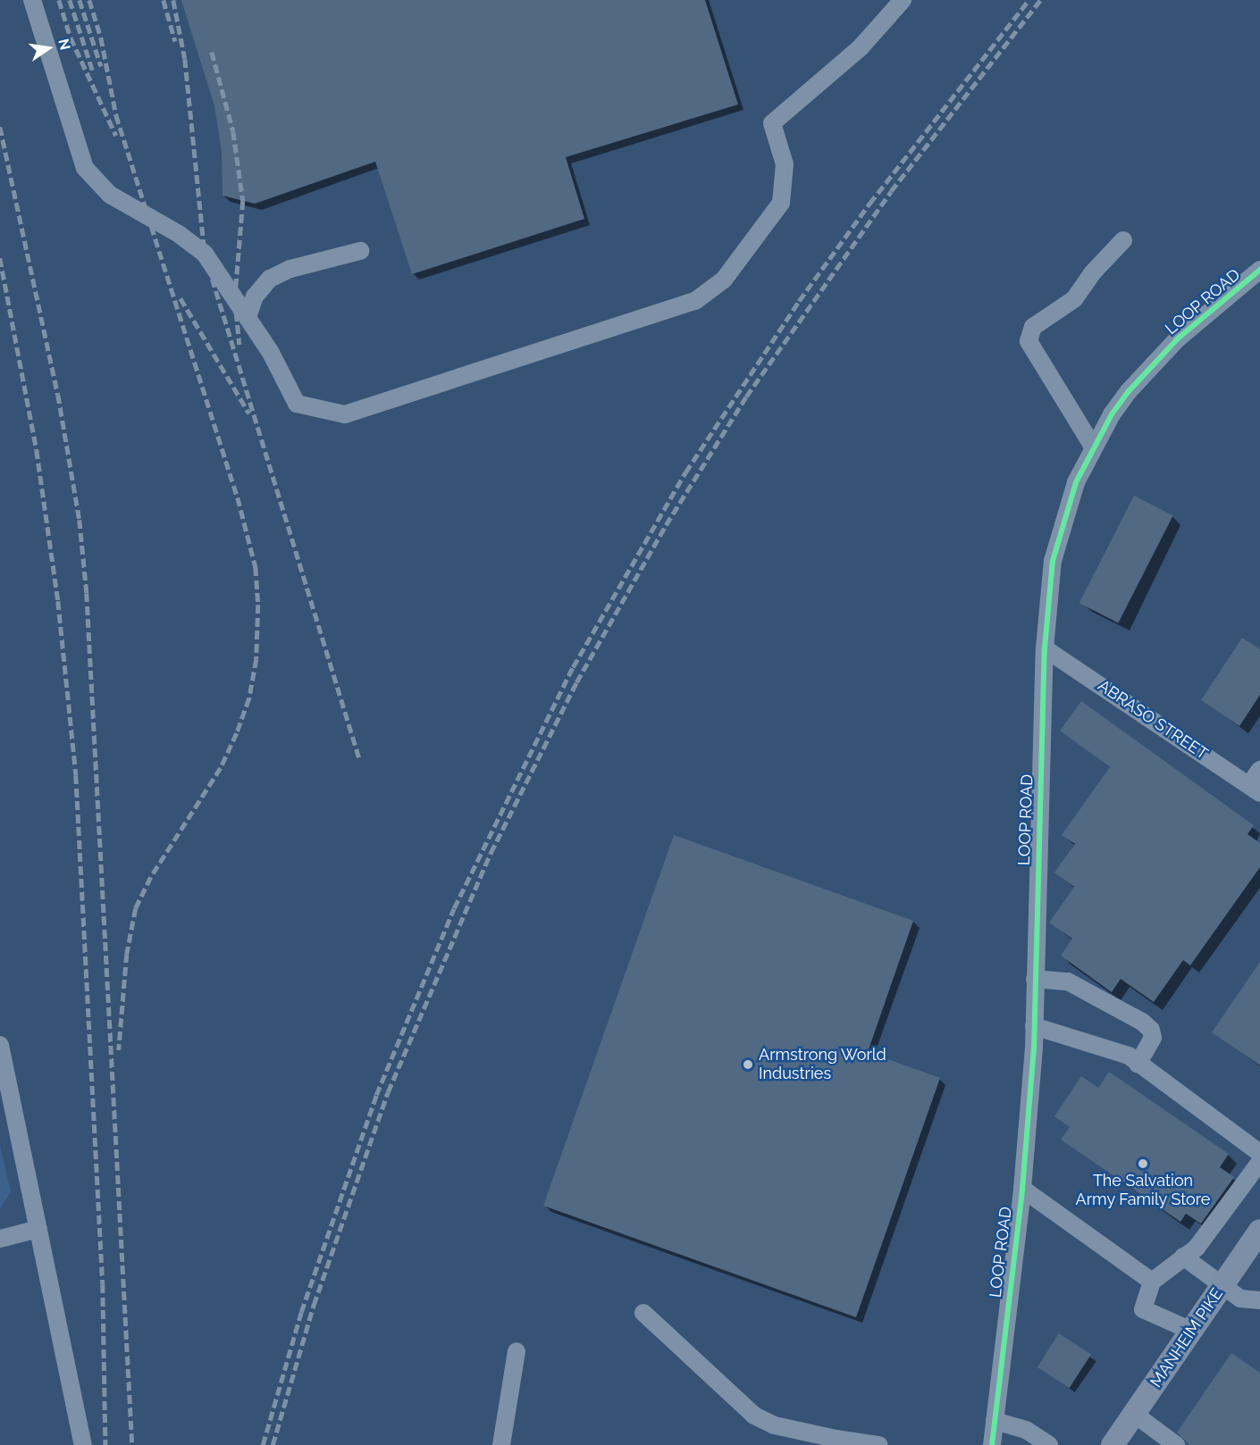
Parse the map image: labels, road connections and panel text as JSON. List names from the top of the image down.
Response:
{
  "streets": {
    "main road": ["MANHEIM PIKE"],
    "street": ["LOOP ROAD", "ABRASO STREET"]
  },
  "crossings": [
    ["LOOP ROAD", "ABRASO STREET"]
  ],
  "places": ["Armstrong World Industries", "The Salvation Army Family Store"],
  "north": "right"
}
